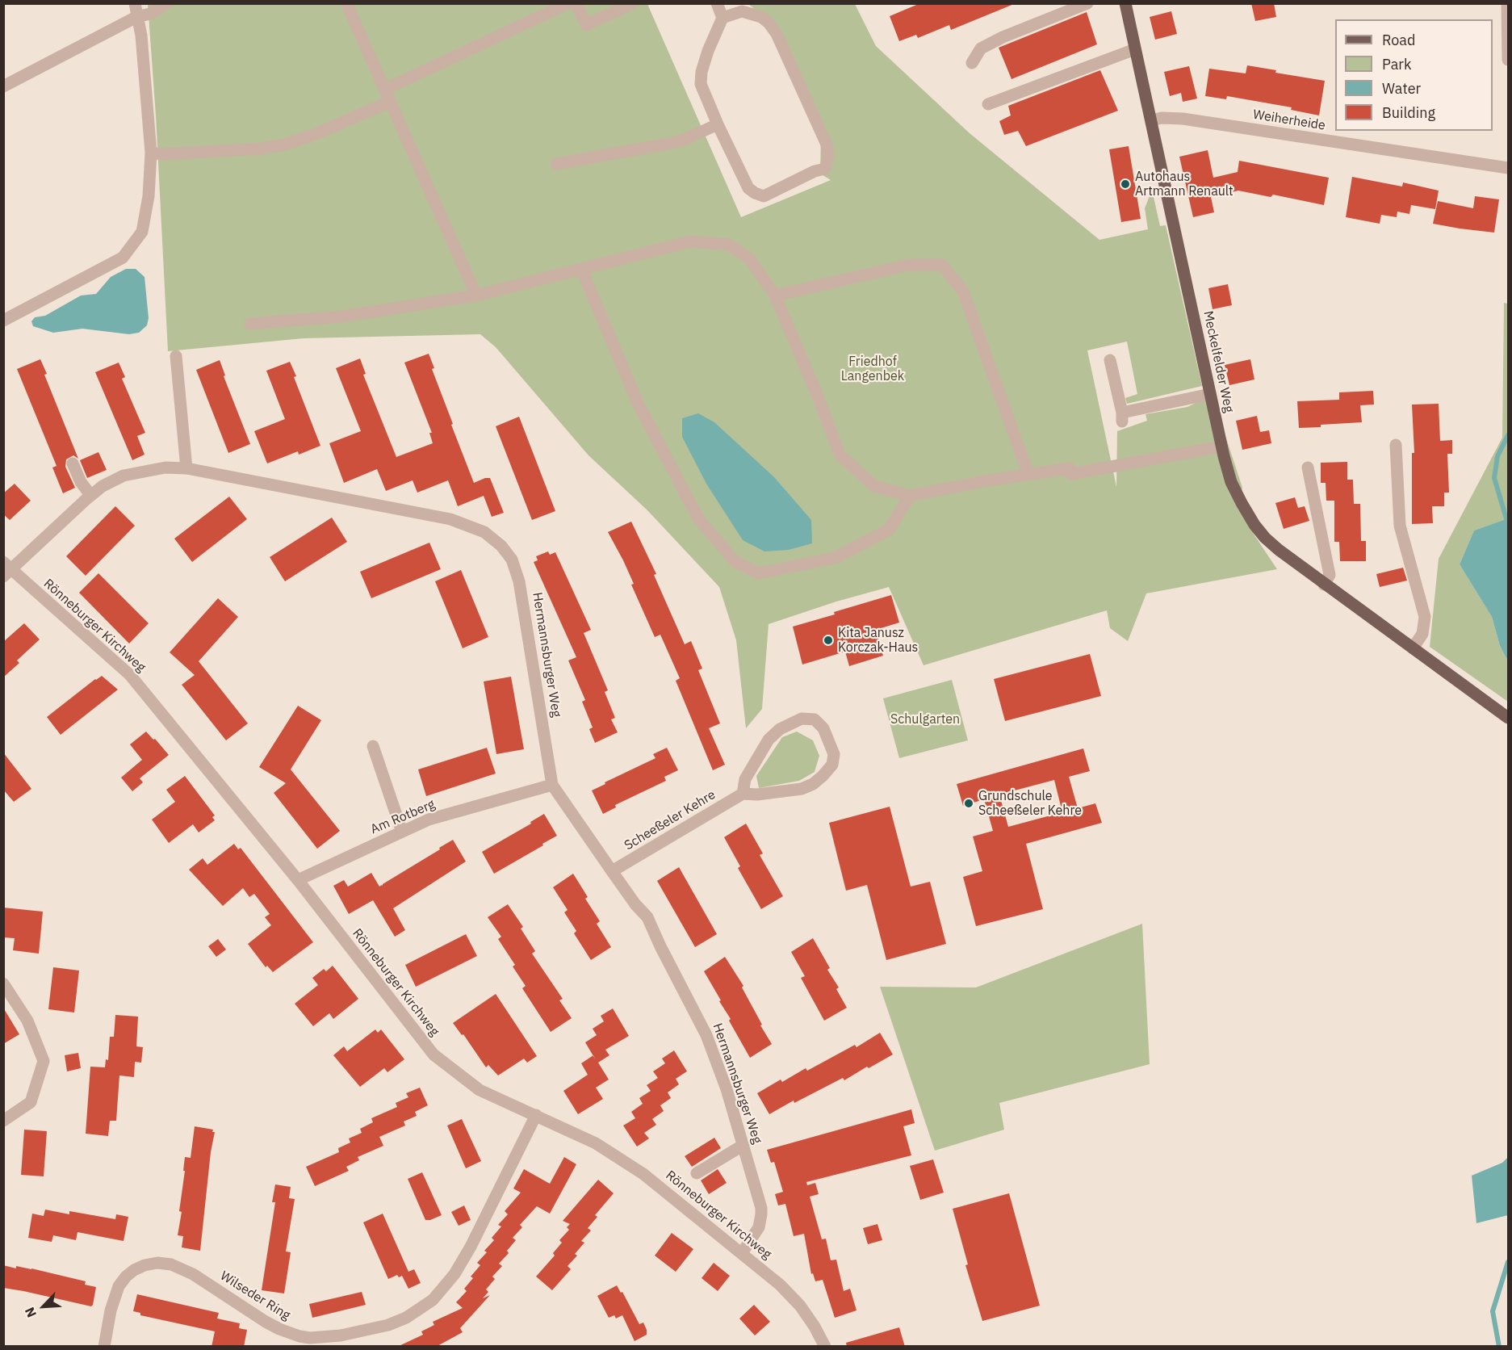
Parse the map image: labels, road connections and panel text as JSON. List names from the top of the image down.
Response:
{
  "streets": {
    "main road": ["Meckelfelder Weg"],
    "street": [
      "Weiherheide",
      "Rönneburger Kirchweg",
      "Hermannsburger Weg",
      "Am Rotberg",
      "Scheeßeler Kehre",
      "Wilseder Ring"
    ]
  },
  "crossings": [
    ["Weiherheide", "Meckelfelder Weg"],
    ["Rönneburger Kirchweg", "Hermannsburger Weg"],
    ["Rönneburger Kirchweg", "Am Rotberg"],
    ["Rönneburger Kirchweg", "Wilseder Ring"],
    ["Hermannsburger Weg", "Am Rotberg"],
    ["Hermannsburger Weg", "Scheeßeler Kehre"]
  ],
  "parks": ["Friedhof Langenbek", "Schulgarten"],
  "places": ["Autohaus Artmann Renault", "Kita Janusz Korczak-Haus", "Grundschule Scheeßeler Kehre"],
  "legend": [
    "Road",
    "Park",
    "Water",
    "Building"
  ],
  "north": "bottom left"
}
